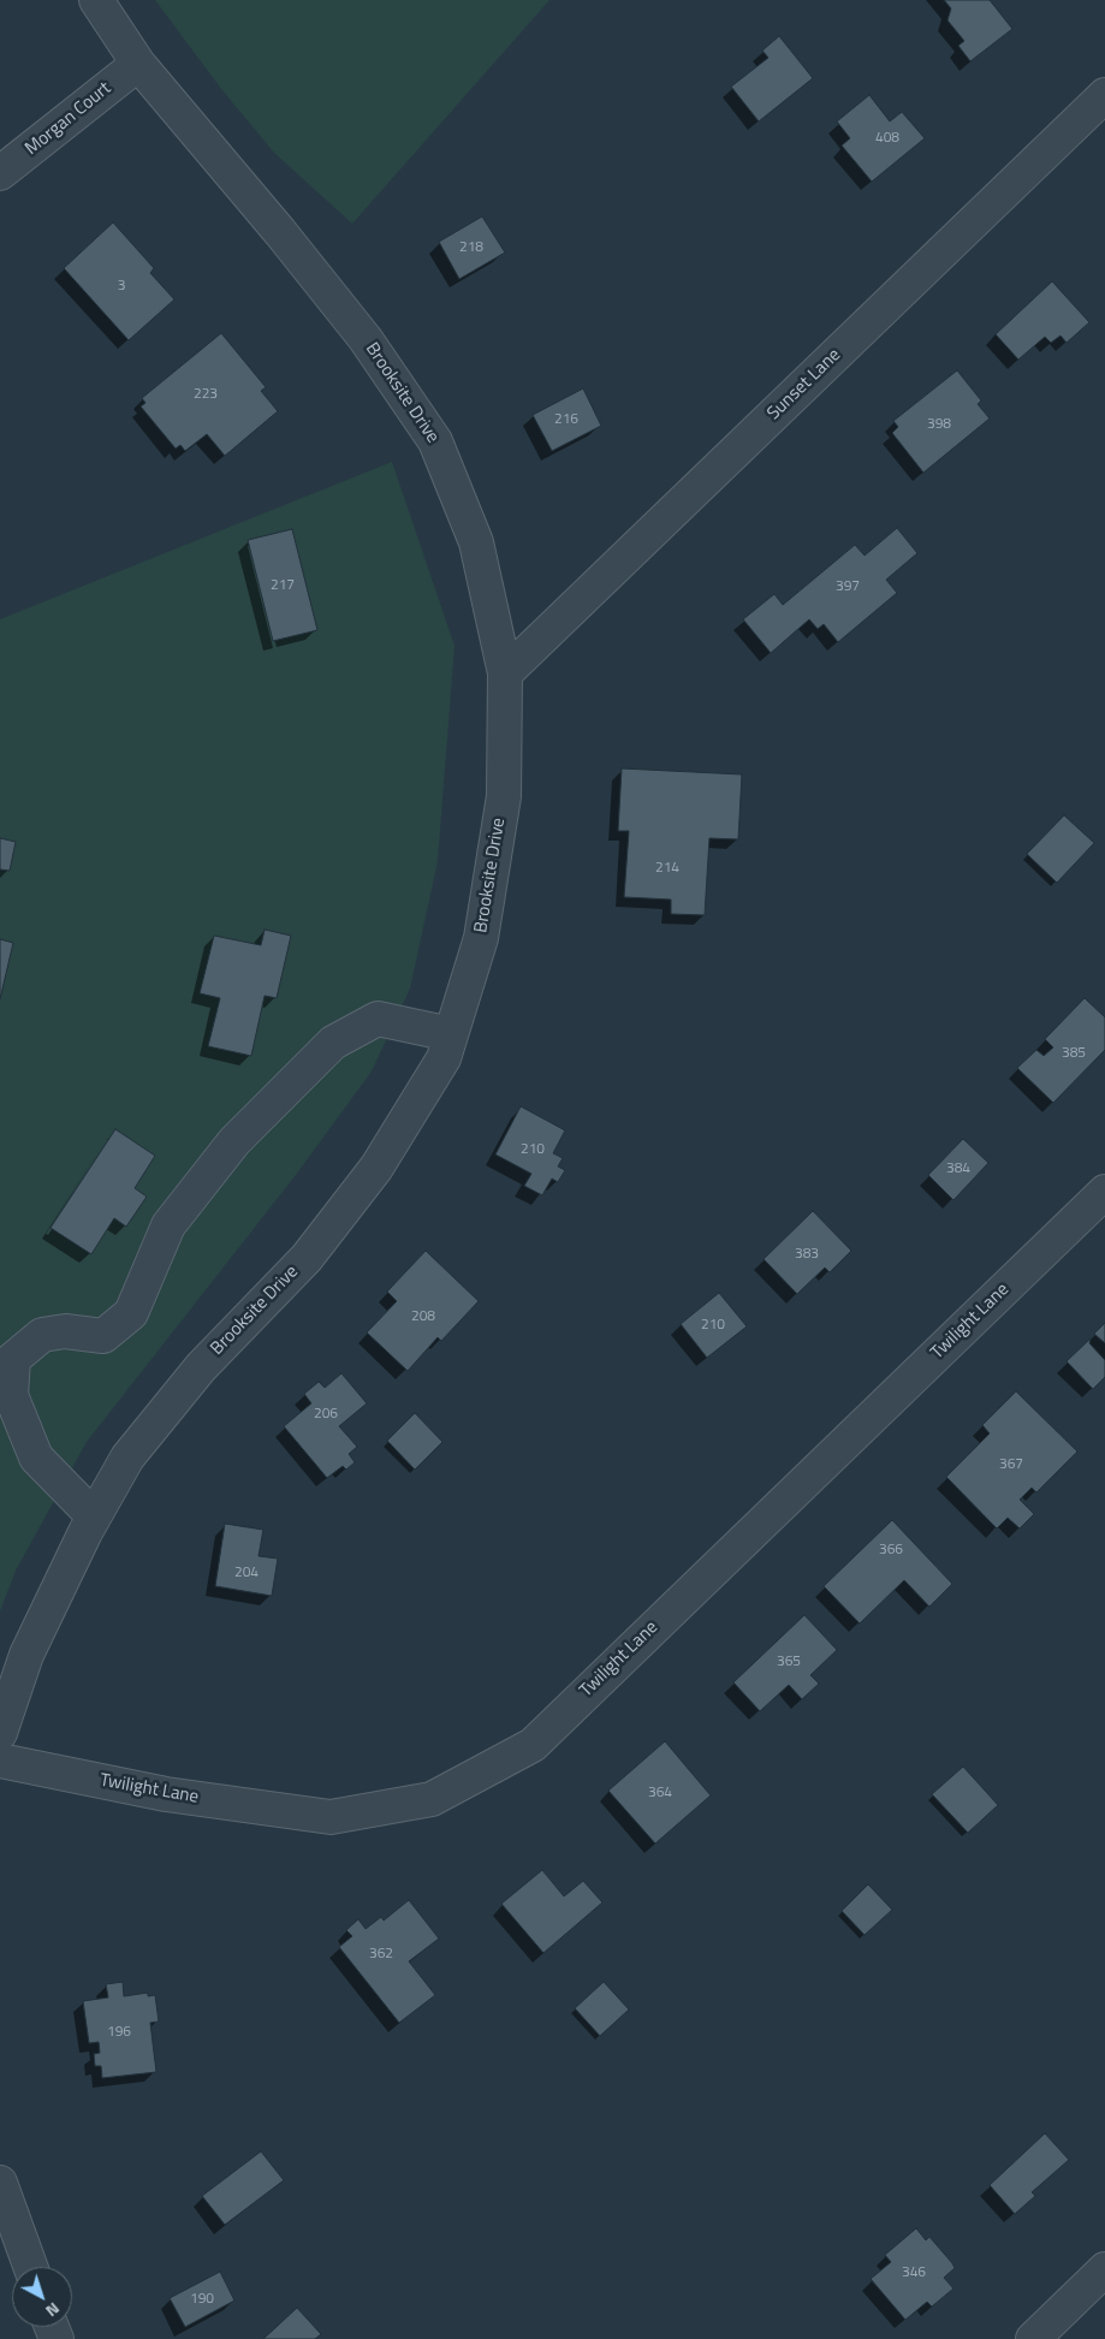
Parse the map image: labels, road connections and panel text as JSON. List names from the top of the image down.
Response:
{
  "streets": {
    "street": [
      "Morgan Court",
      "Sunset Lane",
      "Brooksite Drive",
      "Twilight Lane"
    ]
  },
  "crossings": [
    ["Morgan Court", "Brooksite Drive"],
    ["Sunset Lane", "Brooksite Drive"]
  ],
  "house_numbers": [
    "408",
    "218",
    "3",
    "223",
    "216",
    "398",
    "217",
    "397",
    "214",
    "385",
    "210",
    "384",
    "383",
    "208",
    "210",
    "206",
    "367",
    "366",
    "204",
    "365",
    "364",
    "362",
    "196",
    "346",
    "190"
  ],
  "north": "bottom right"
}
